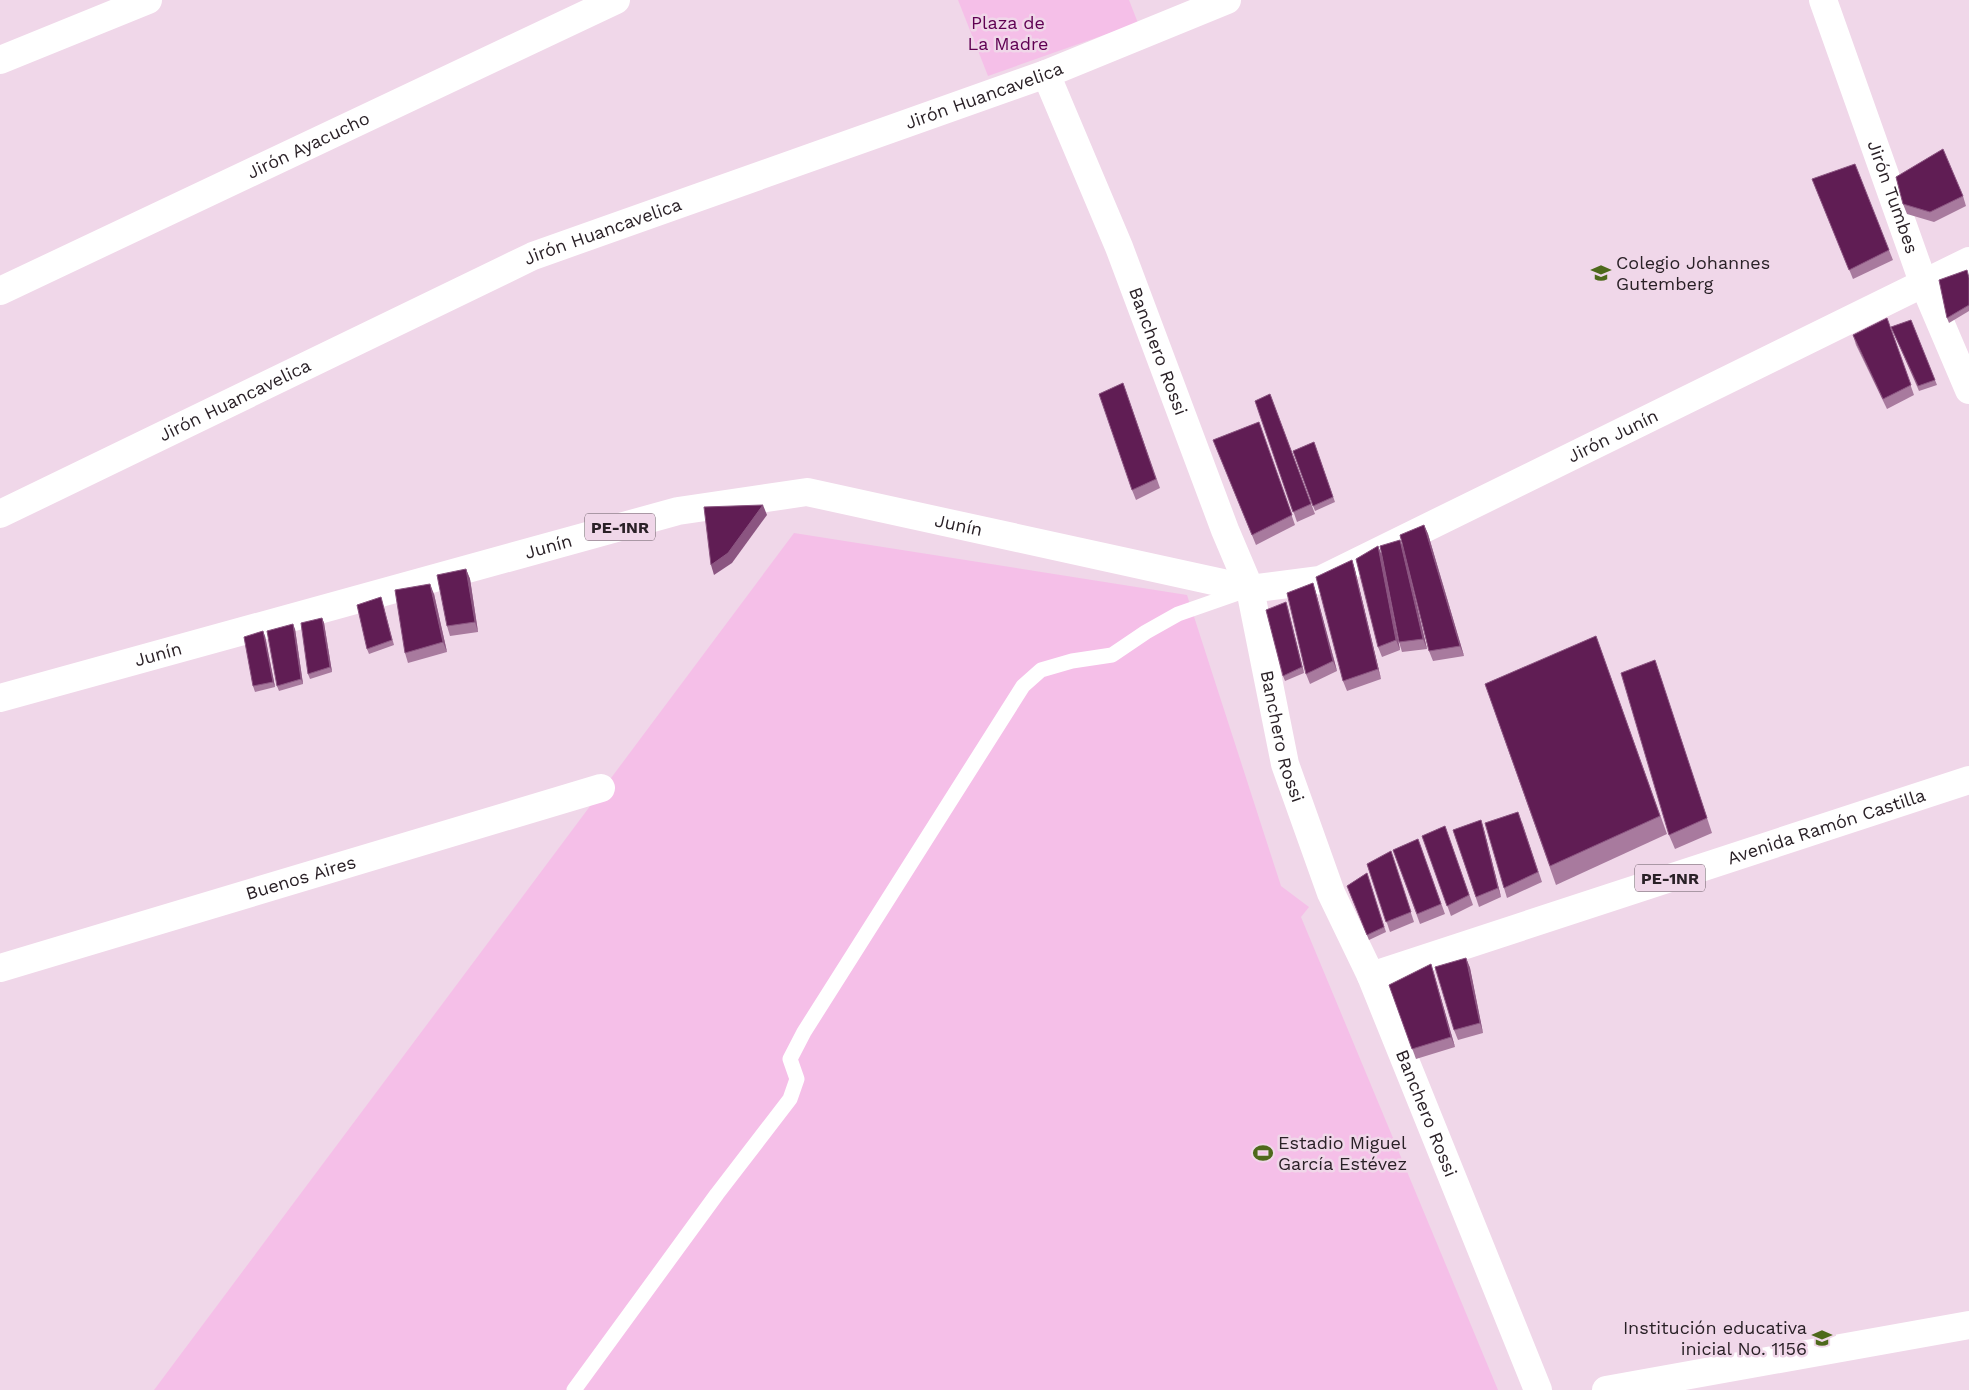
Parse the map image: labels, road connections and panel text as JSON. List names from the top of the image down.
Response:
{
  "streets": {
    "street": [
      "Jirón Huancavelica",
      "Jirón Ayacucho",
      "Jirón Tumbes",
      "Banchero Rossi",
      "Jirón Junín",
      "Junín",
      "PE-1NR",
      "Avenida Ramón Castilla",
      "Buenos Aires"
    ]
  },
  "crossings": [
    ["Jirón Huancavelica", "Banchero Rossi"],
    ["Jirón Tumbes", "Jirón Junín"],
    ["Banchero Rossi", "Jirón Junín"],
    ["Banchero Rossi", "Junín"],
    ["Banchero Rossi", "Avenida Ramón Castilla"],
    ["Jirón Junín", "Junín"]
  ],
  "parks": ["Plaza de La Madre"],
  "places": {
    "school or university": ["Colegio Johannes Gutemberg", "Institución educativa inicial No. 1156"],
    "sports": ["Estadio Miguel García Estévez"]
  }
}
